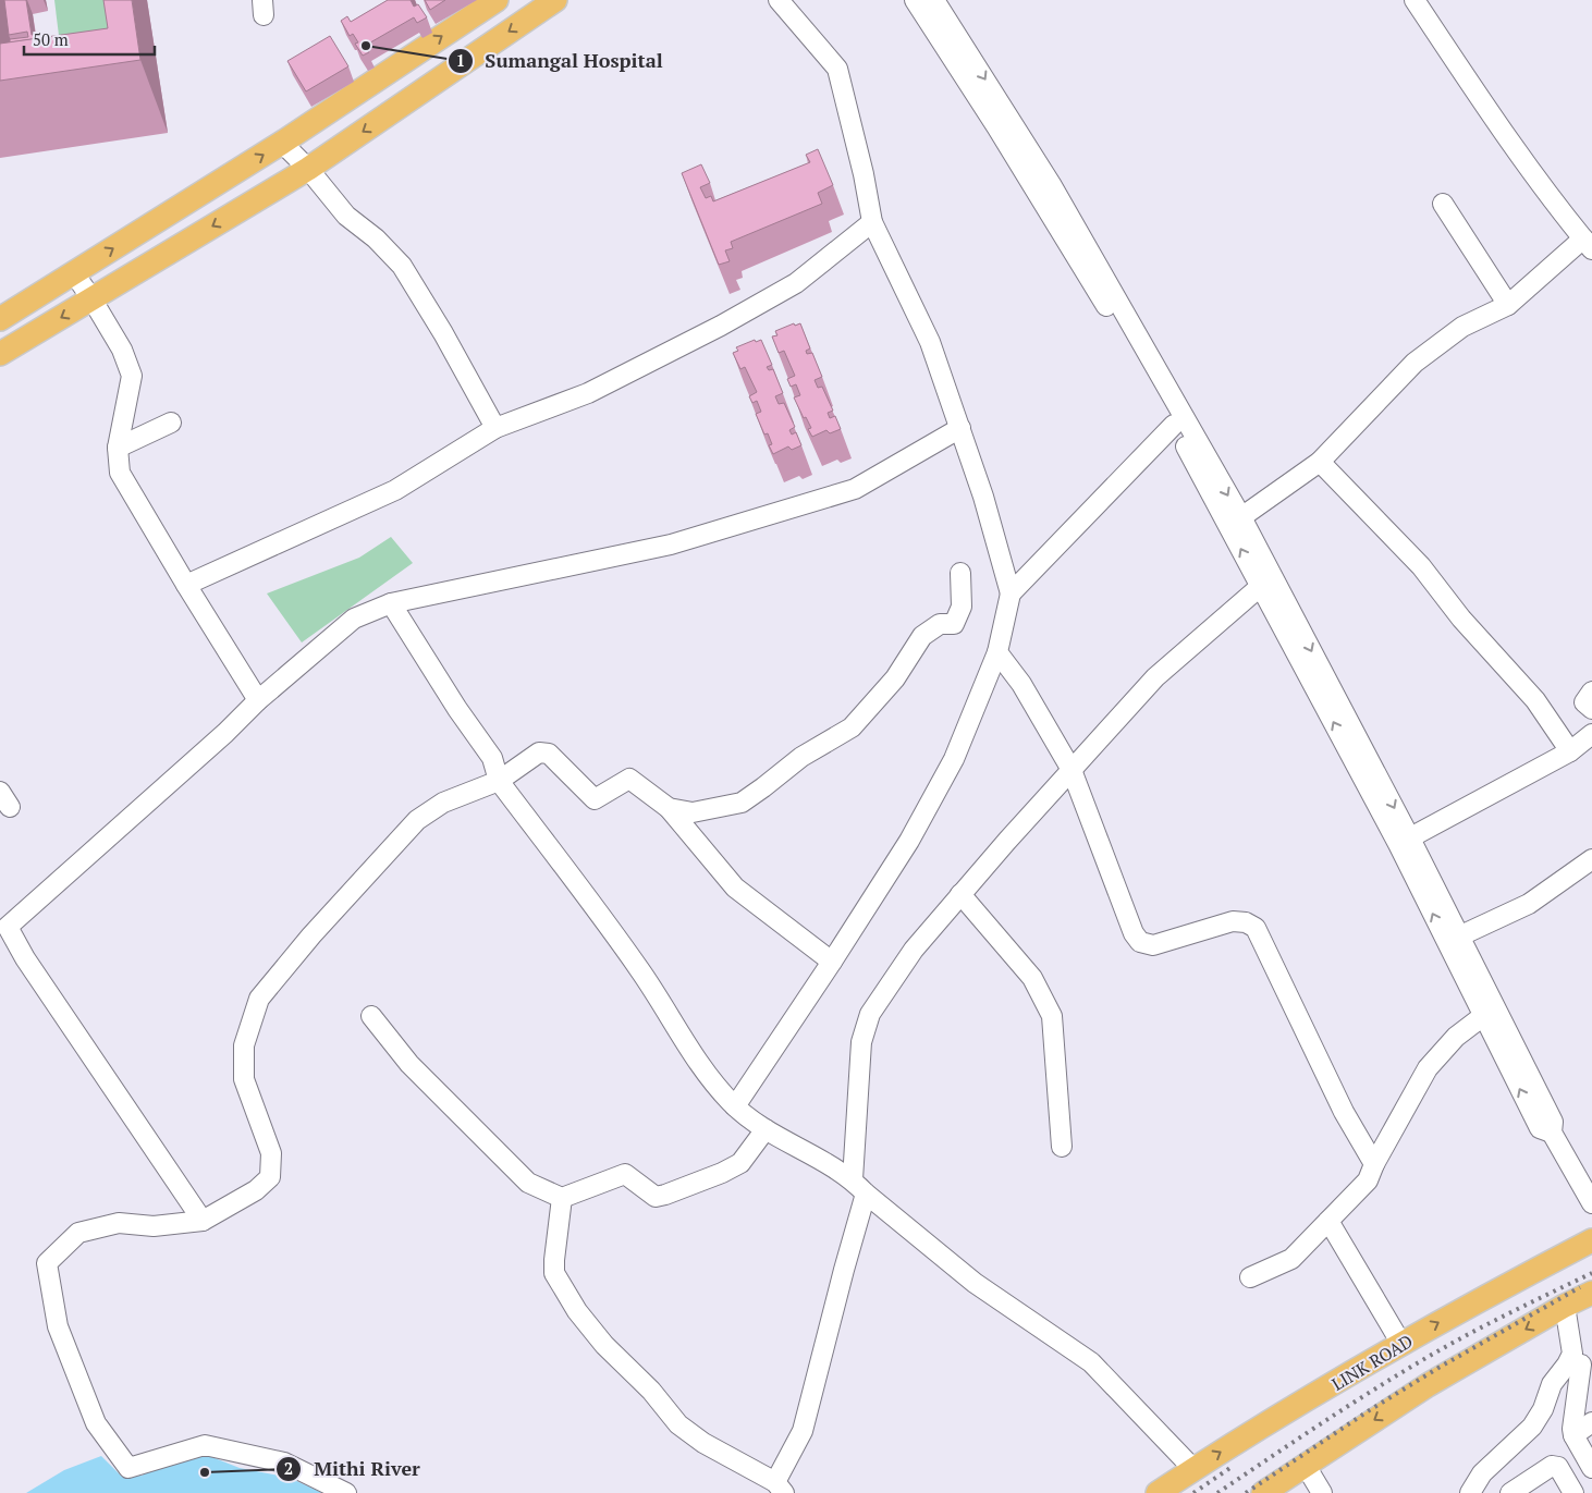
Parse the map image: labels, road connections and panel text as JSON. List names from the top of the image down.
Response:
{
  "streets": {
    "main road": ["LINK ROAD"]
  },
  "places": ["Sumangal Hospital", "Mithi River"],
  "scale_bar": "50 m"
}
